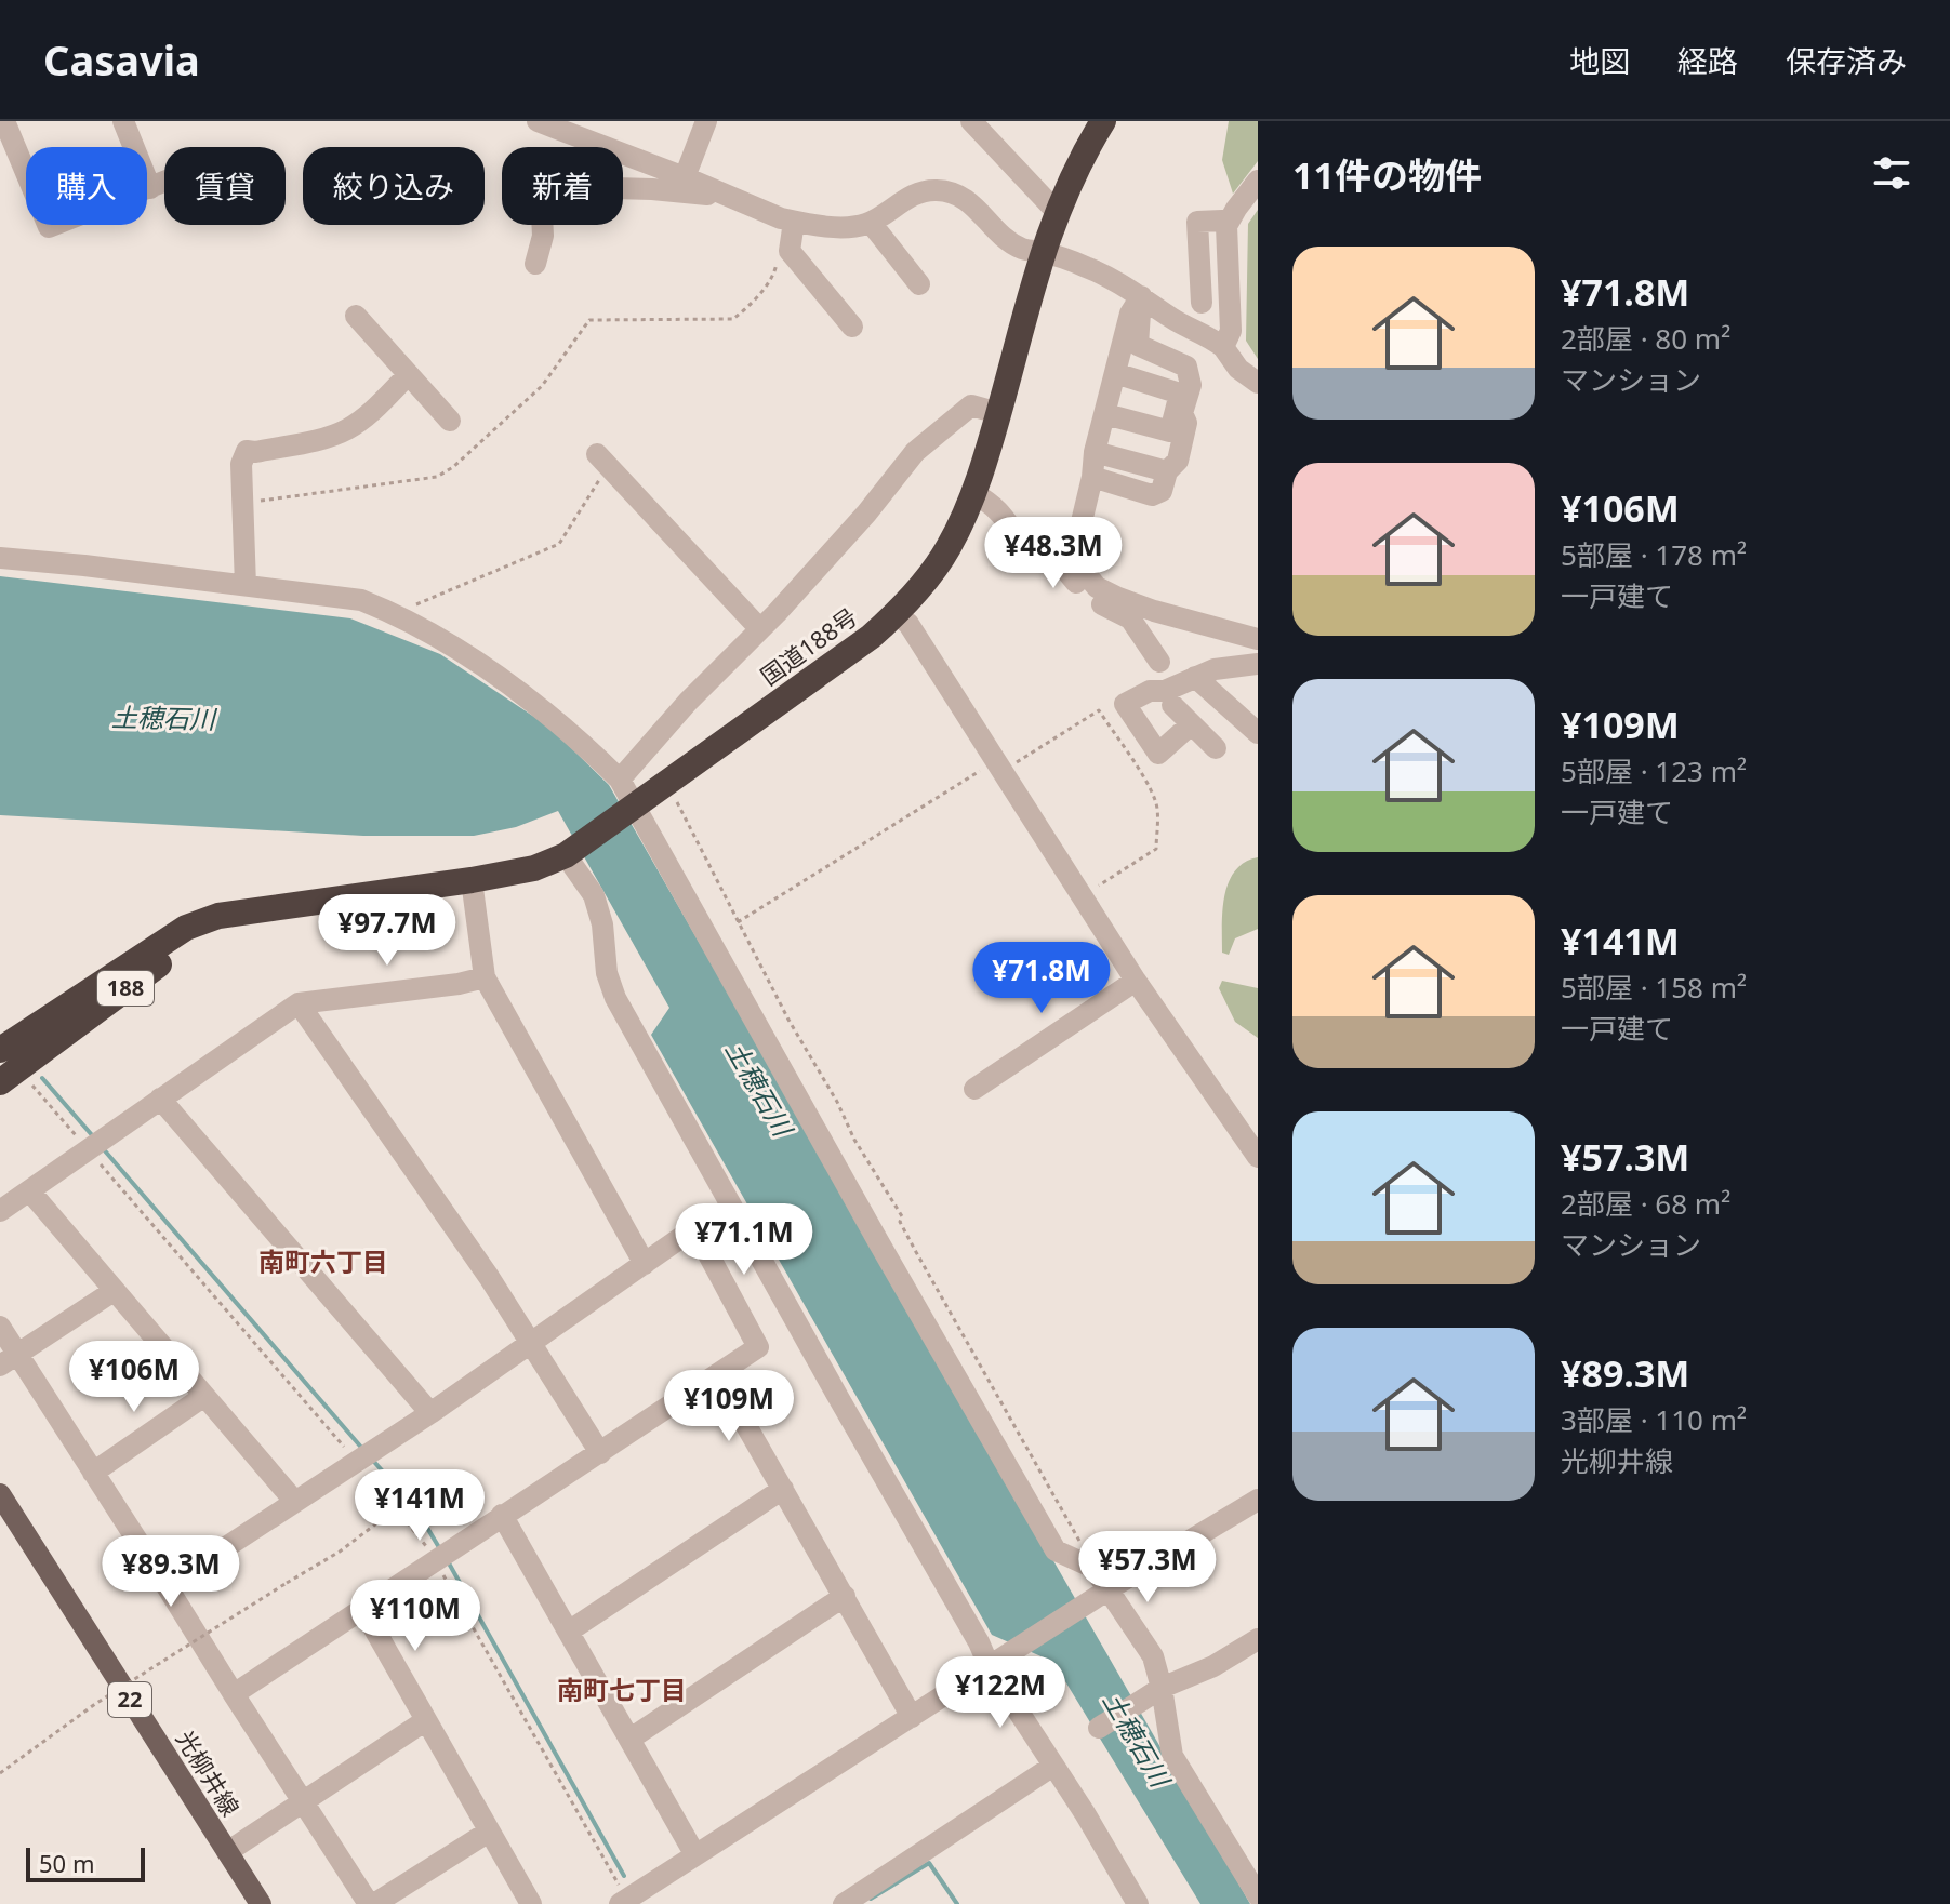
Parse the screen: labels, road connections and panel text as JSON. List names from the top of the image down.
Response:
{
  "streets": {
    "highway": ["国道188号", "188"],
    "main road": ["22", "光柳井線"]
  },
  "districts": ["南町六丁目", "南町七丁目"],
  "water": ["土穂石川"],
  "scale_bar": "50 m",
  "page": {
    "header": "Casavia",
    "nav": ["地図", "経路", "保存済み"],
    "heading": "11件の物件",
    "chip": [
      "購入",
      "賃貸",
      "絞り込み",
      "新着"
    ],
    "list": [
      {
        "name": "¥71.8M",
        "note": "2部屋 · 80 m² · マンション"
      },
      {
        "name": "¥106M",
        "note": "5部屋 · 178 m² · 一戸建て"
      },
      {
        "name": "¥109M",
        "note": "5部屋 · 123 m² · 一戸建て"
      },
      {
        "name": "¥141M",
        "note": "5部屋 · 158 m² · 一戸建て"
      },
      {
        "name": "¥57.3M",
        "note": "2部屋 · 68 m² · マンション"
      },
      {
        "name": "¥89.3M",
        "note": "3部屋 · 110 m² · 光柳井線"
      }
    ],
    "price": [
      "¥48.3M",
      "¥97.7M",
      "¥71.8M",
      "¥71.1M",
      "¥106M",
      "¥109M",
      "¥141M",
      "¥57.3M",
      "¥89.3M",
      "¥110M",
      "¥122M"
    ],
    "scale": "50 m"
  }
}
